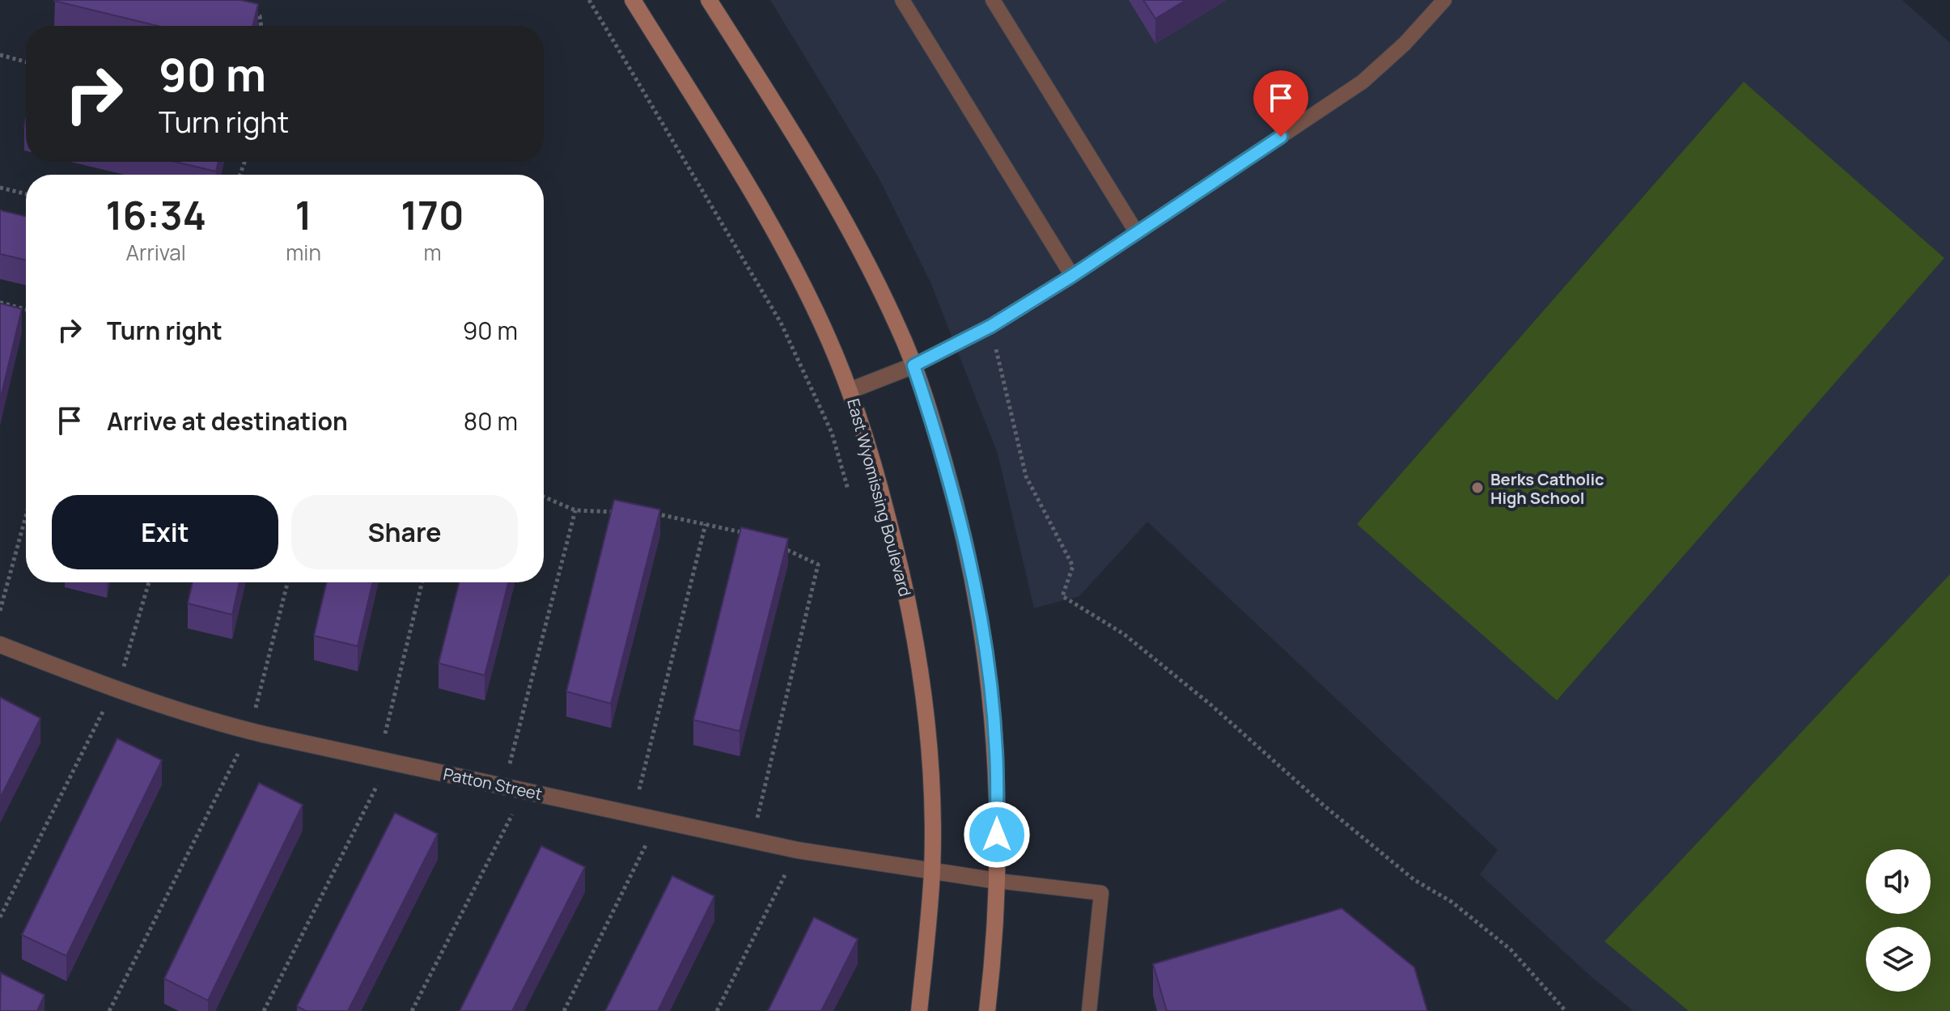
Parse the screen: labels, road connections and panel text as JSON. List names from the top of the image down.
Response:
{
  "streets": {
    "street": ["East Wyomissing Boulevard", "Patton Street"]
  },
  "crossings": [
    ["East Wyomissing Boulevard", "Patton Street"]
  ],
  "places": ["Berks Catholic High School"],
  "page": {
    "turn": ["90 m", "Turn right"],
    "eta": [
      "16:34",
      "Arrival",
      "1",
      "min",
      "170",
      "m"
    ],
    "list": [
      {
        "name": "Turn right",
        "value": "90 m"
      },
      {
        "name": "Arrive at destination",
        "value": "80 m"
      }
    ],
    "buttons": ["Exit", "Share"]
  }
}
